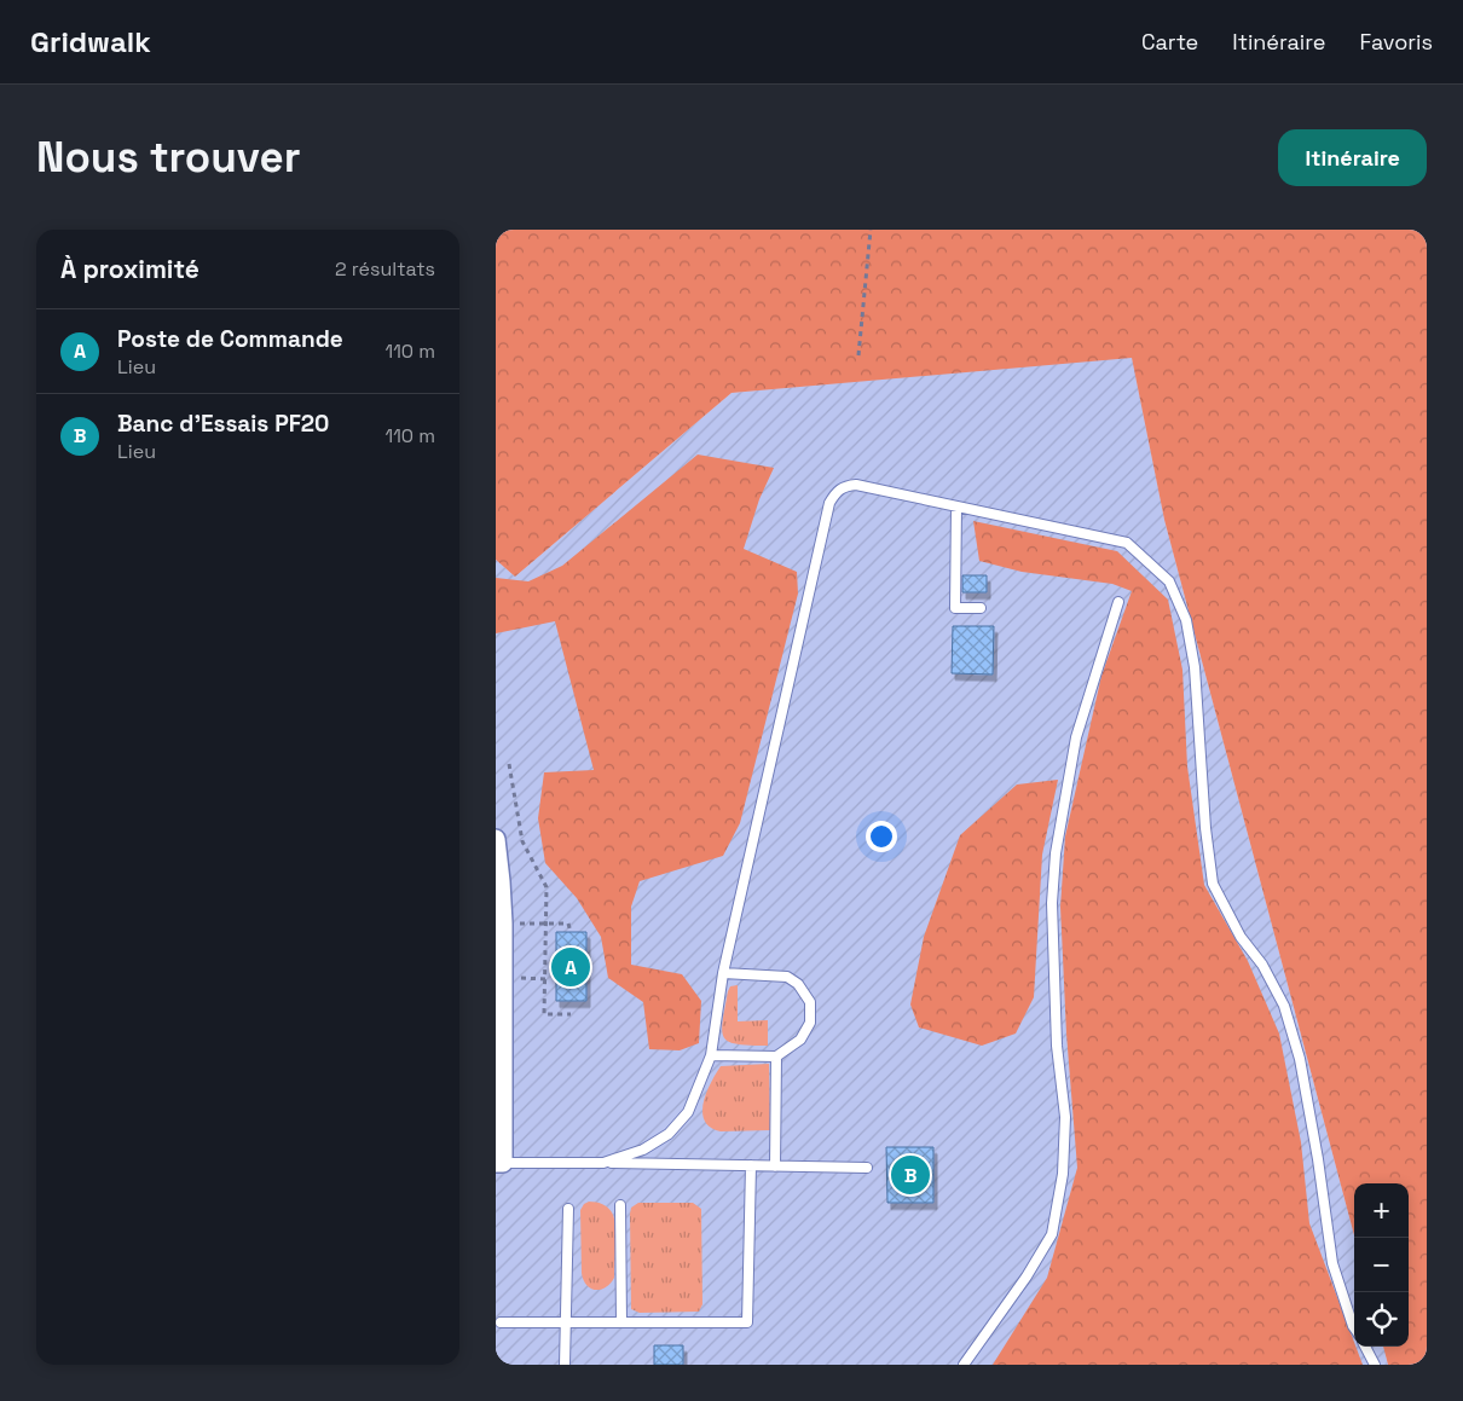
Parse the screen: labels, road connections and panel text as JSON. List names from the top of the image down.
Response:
{
  "page": {
    "header": "Gridwalk",
    "nav": ["Carte", "Itinéraire", "Favoris"],
    "buttons": "Itinéraire",
    "title": "Nous trouver",
    "heading": ["À proximité", "2 résultats"],
    "list": [
      {
        "mark": "A",
        "name": "Poste de Commande",
        "note": "Lieu",
        "value": "110 m"
      },
      {
        "mark": "B",
        "name": "Banc d'Essais PF20",
        "note": "Lieu",
        "value": "110 m"
      }
    ],
    "pins": ["A", "B"],
    "map_buttons": ["+", "−"]
  }
}
